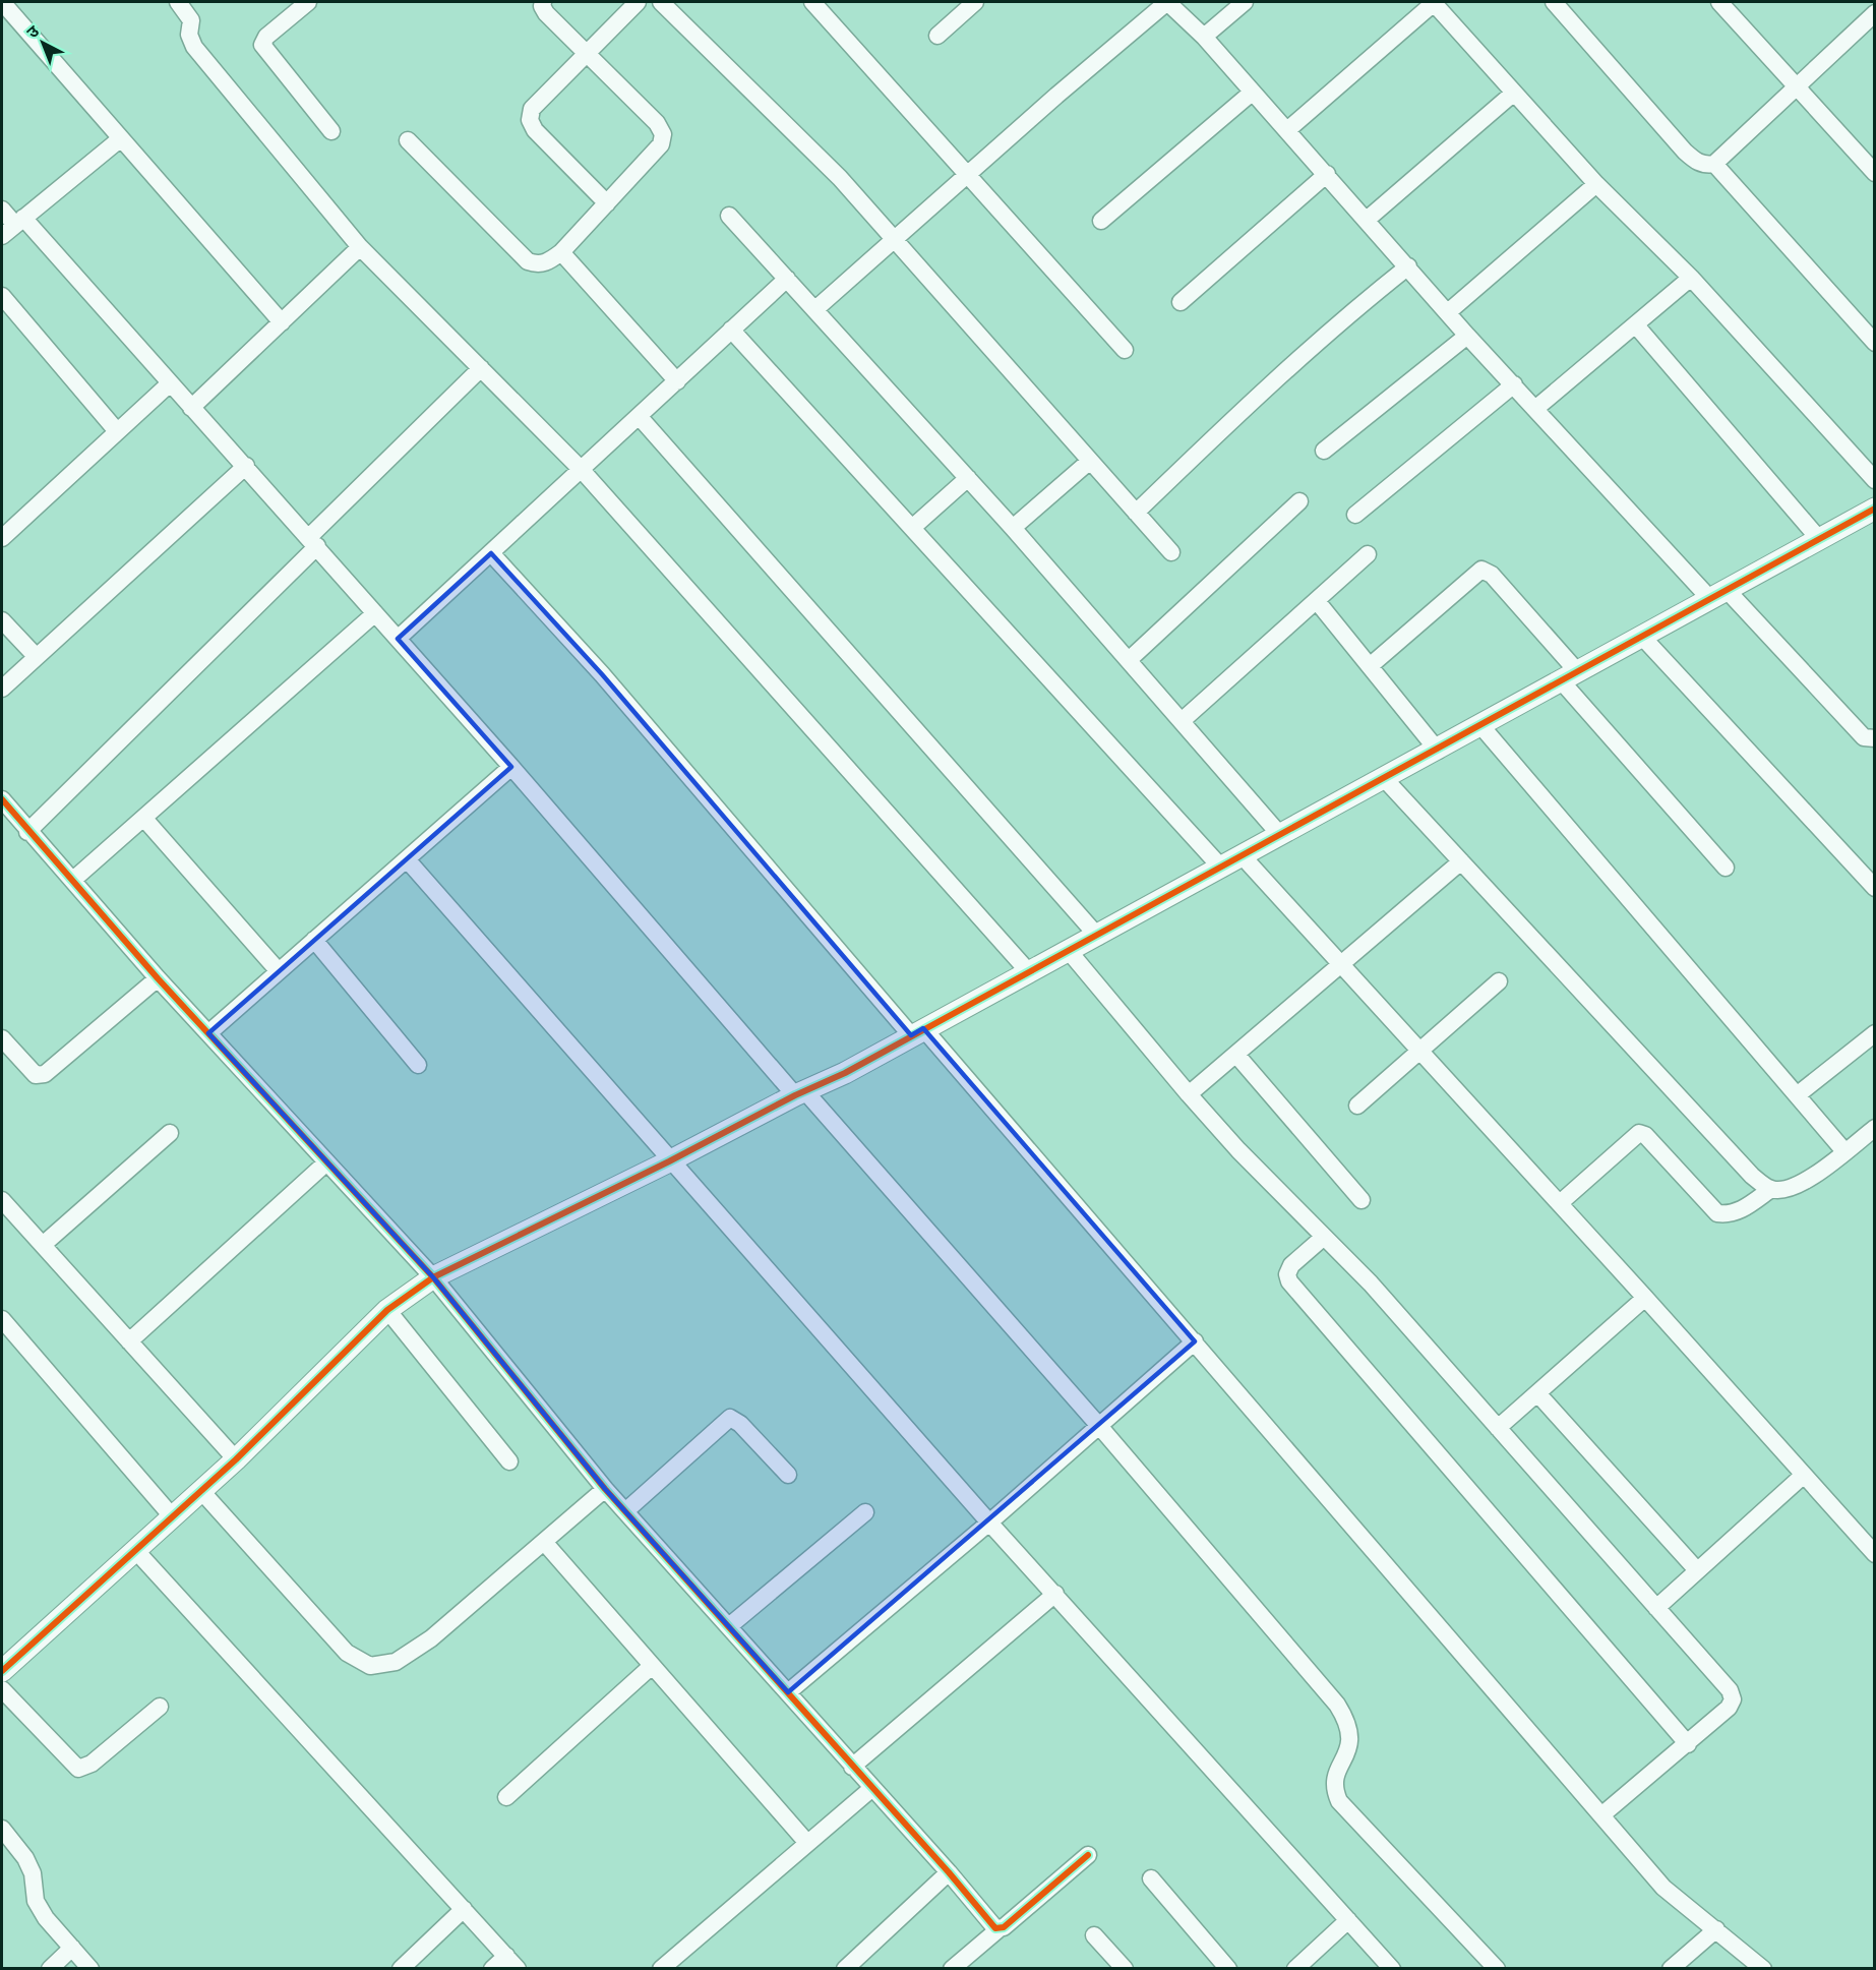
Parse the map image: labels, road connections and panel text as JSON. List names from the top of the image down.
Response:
{
  "north": "top left"
}
